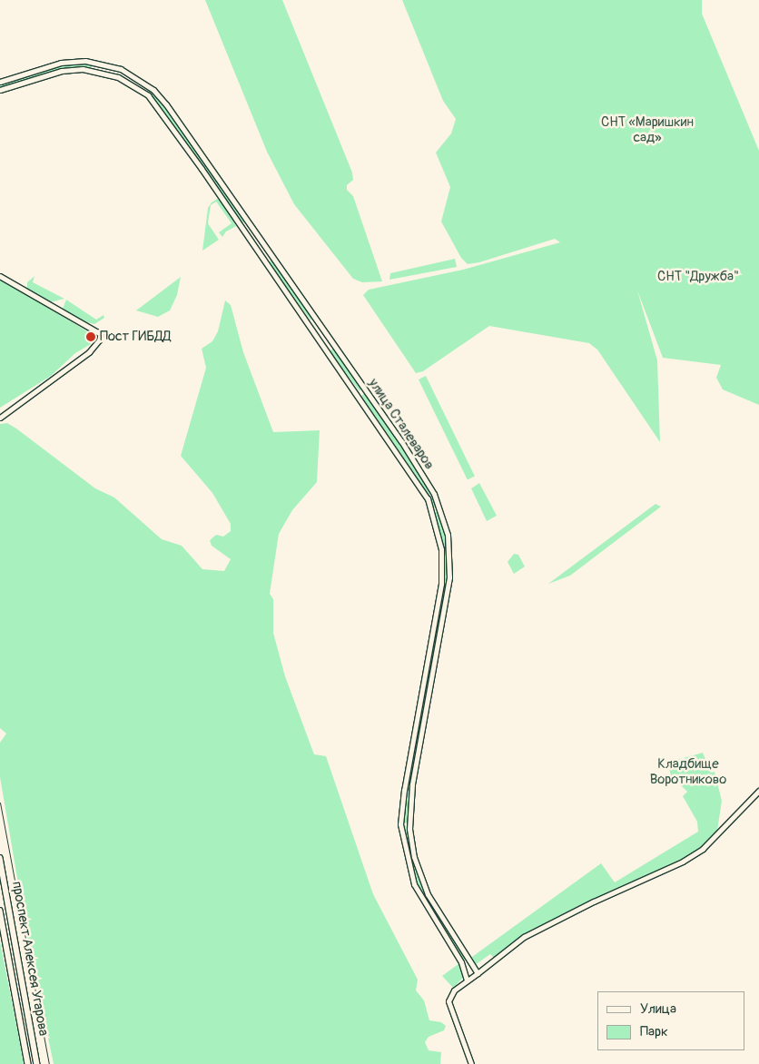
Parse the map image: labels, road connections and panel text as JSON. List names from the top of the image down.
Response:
{
  "streets": {
    "main road": ["улица Сталеваров", "проспект Алексея Угарова"]
  },
  "parks": ["СНТ «Маришкин сад»", "СНТ \"Дружба\"", "Кладбище Воротниково"],
  "places": ["Пост ГИБДД"],
  "legend": ["Улица", "Парк"]
}
